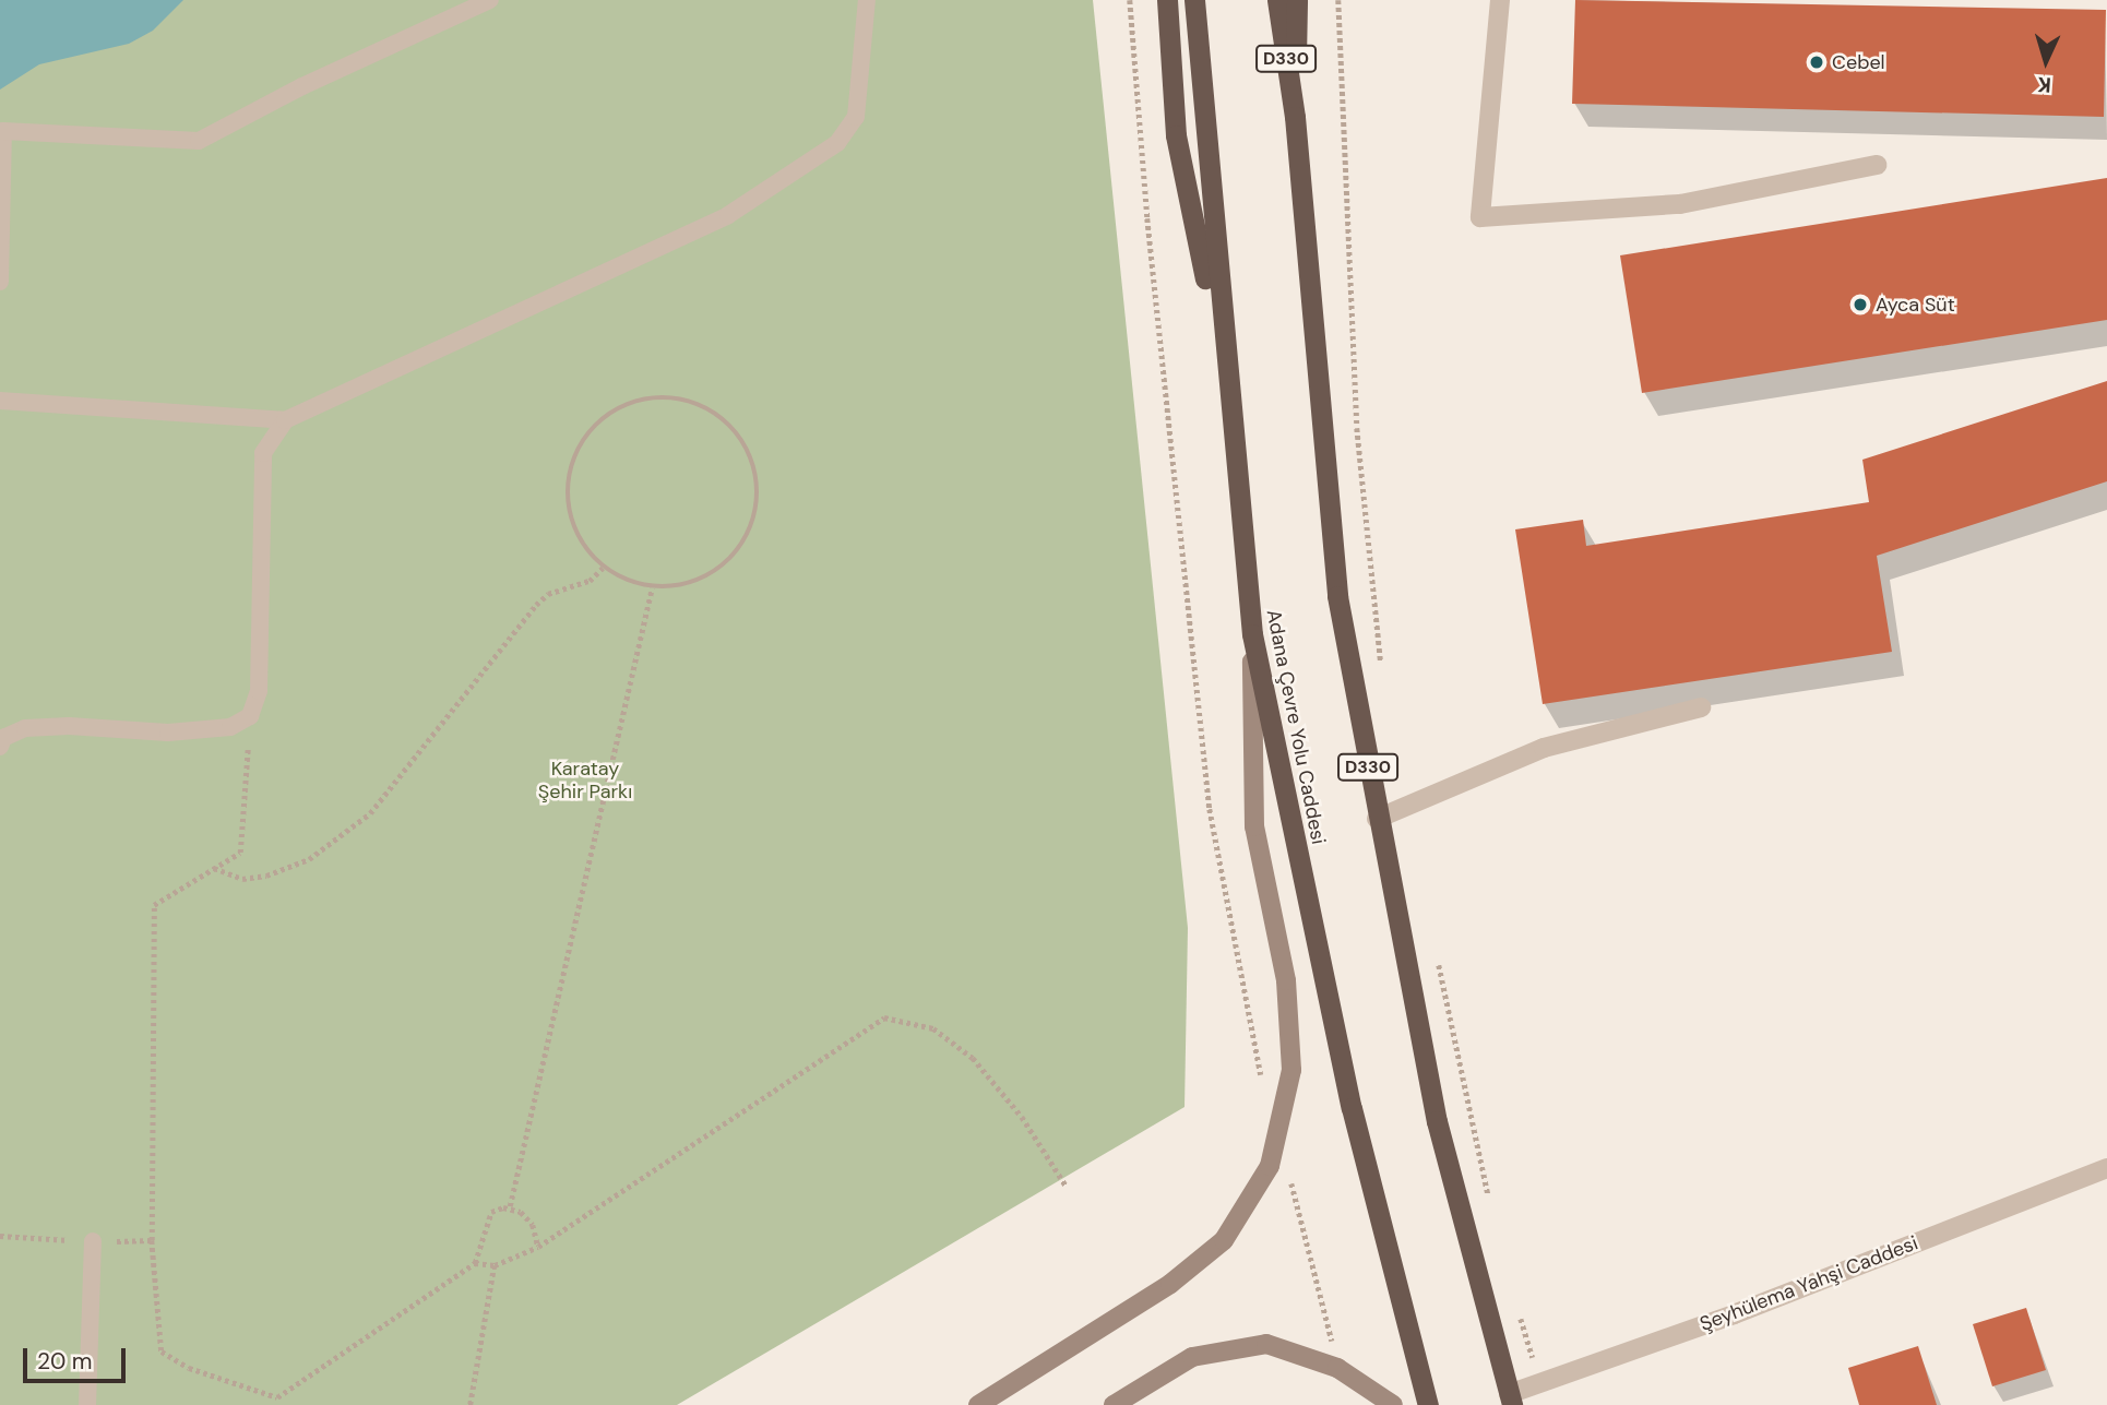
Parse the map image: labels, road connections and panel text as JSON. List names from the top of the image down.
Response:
{
  "streets": {
    "highway": ["D330", "Adana Çevre Yolu Caddesi"],
    "street": ["Şeyhülema Yahşi Caddesi"]
  },
  "crossings": [
    ["D330", "Şeyhülema Yahşi Caddesi"]
  ],
  "parks": ["Karatay Şehir Parkı"],
  "places": ["Cebel", "Ayca Süt"],
  "scale_bar": "20 m",
  "north": "bottom"
}
